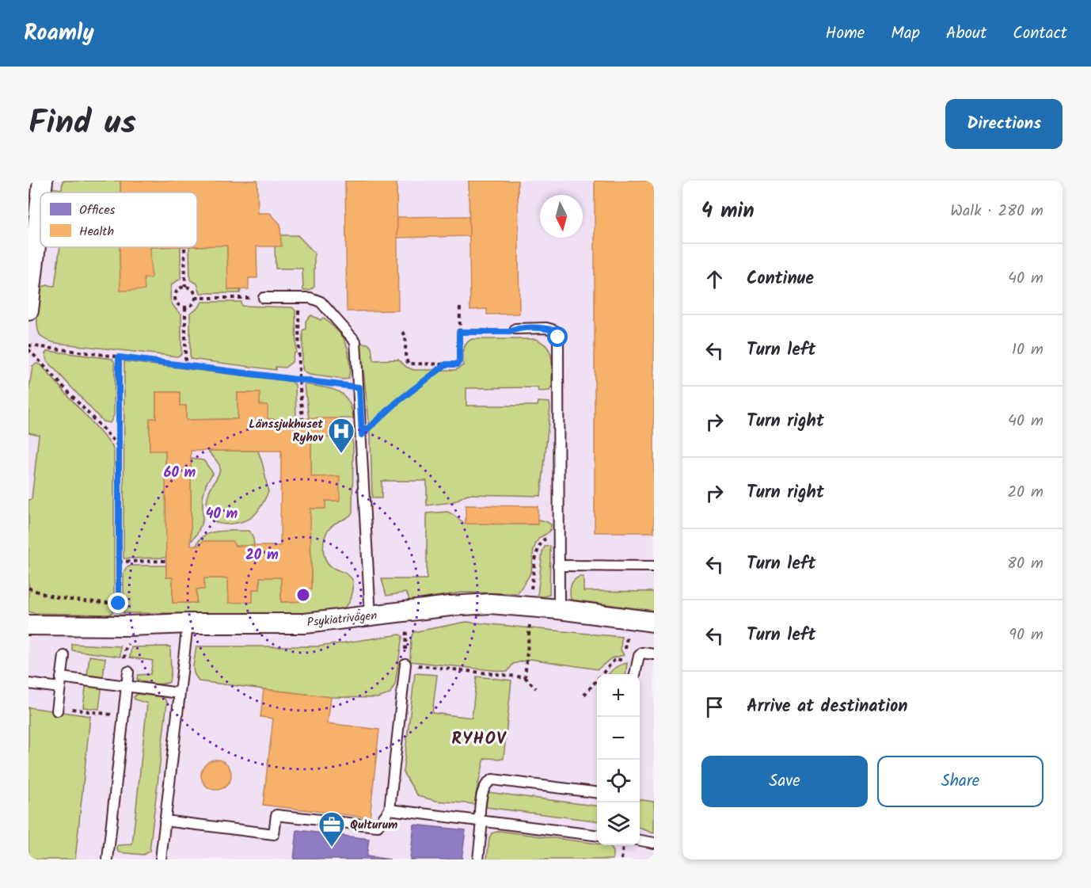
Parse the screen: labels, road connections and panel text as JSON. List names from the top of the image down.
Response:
{
  "streets": {
    "street": ["Psykiatrivägen"]
  },
  "districts": ["RYHOV"],
  "places": {
    "hospital": ["Länssjukhuset Ryhov"],
    "office": ["Qulturum"]
  },
  "legend": ["Offices", "Health"],
  "north": "bottom",
  "page": {
    "header": "Roamly",
    "nav": [
      "Home",
      "Map",
      "About",
      "Contact"
    ],
    "title": "Find us",
    "buttons": [
      "Directions",
      ["Save", "Share"]
    ],
    "heading": ["4 min", "Walk · 280 m"],
    "list": [
      ["Continue", "40 m"],
      ["Turn left", "10 m"],
      ["Turn right", "40 m"],
      ["Turn right", "20 m"],
      ["Turn left", "80 m"],
      ["Turn left", "90 m"],
      "Arrive at destination"
    ],
    "map_buttons": ["+", "−"]
  },
  "rings": ["60 m", "40 m", "20 m"]
}
